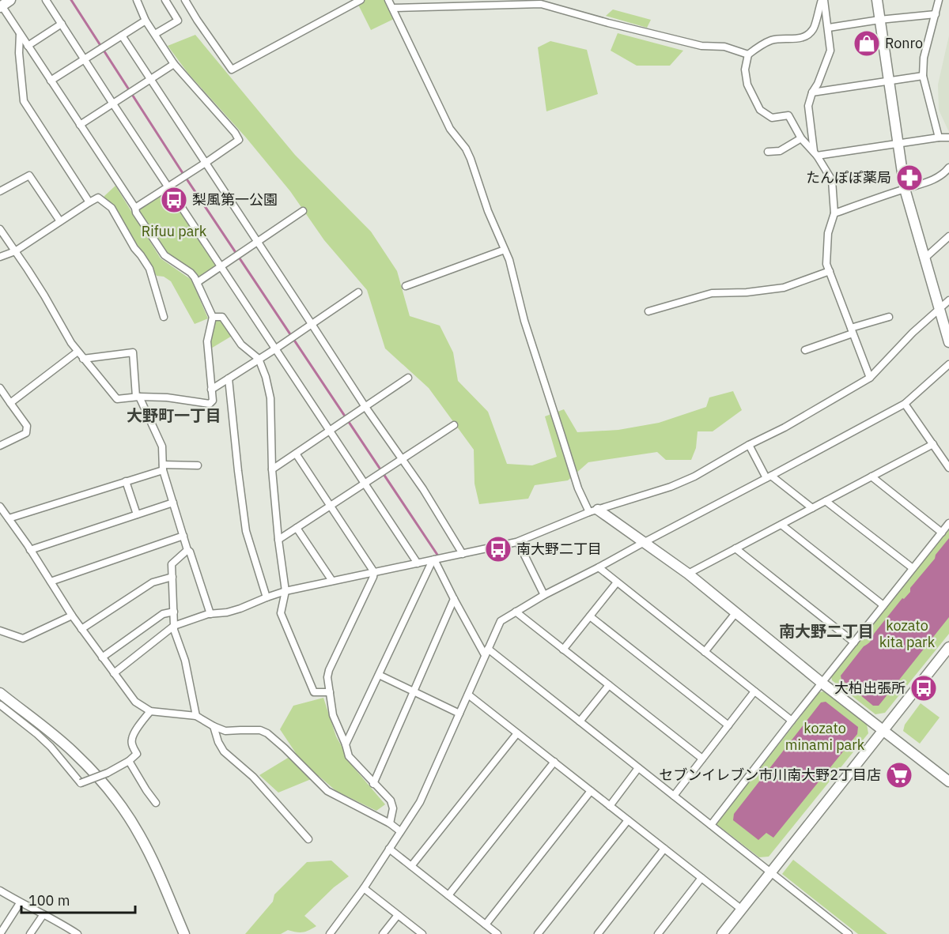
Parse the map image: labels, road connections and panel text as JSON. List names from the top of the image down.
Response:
{
  "districts": ["大野町一丁目", "南大野二丁目"],
  "parks": ["Rifuu park", "kozato kita park", "kozato minami park"],
  "places": {
    "shop": ["Ronro"],
    "pharmacy": ["たんぽぽ薬局"],
    "bus stop": ["梨風第一公園", "南大野二丁目", "大柏出張所"],
    "supermarket": ["セブンイレブン市川南大野2丁目店"]
  },
  "scale_bar": "100 m"
}
